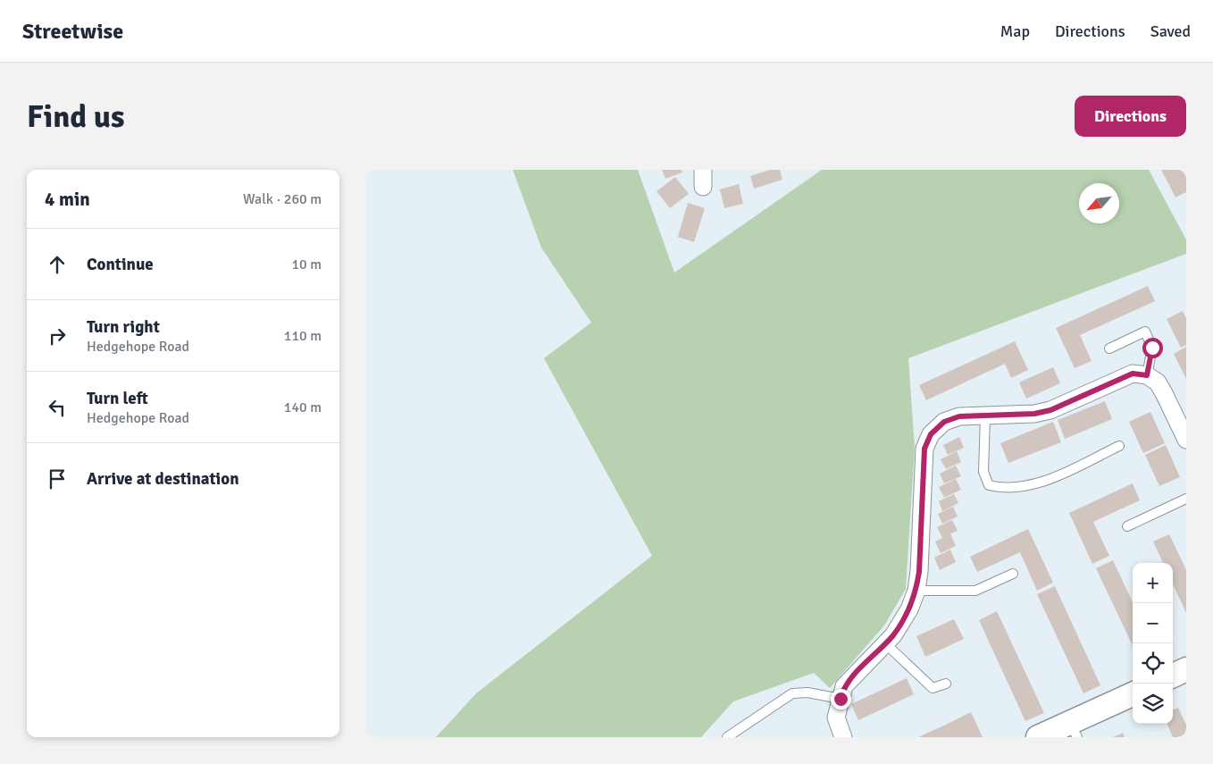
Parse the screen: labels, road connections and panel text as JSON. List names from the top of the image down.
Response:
{
  "north": "bottom left",
  "page": {
    "header": "Streetwise",
    "nav": ["Map", "Directions", "Saved"],
    "buttons": "Directions",
    "title": "Find us",
    "heading": ["4 min", "Walk · 260 m"],
    "list": [
      ["Continue", "10 m"],
      ["Turn right", "Hedgehope Road", "110 m"],
      ["Turn left", "Hedgehope Road", "140 m"],
      "Arrive at destination"
    ],
    "map_buttons": ["+", "−"]
  }
}
